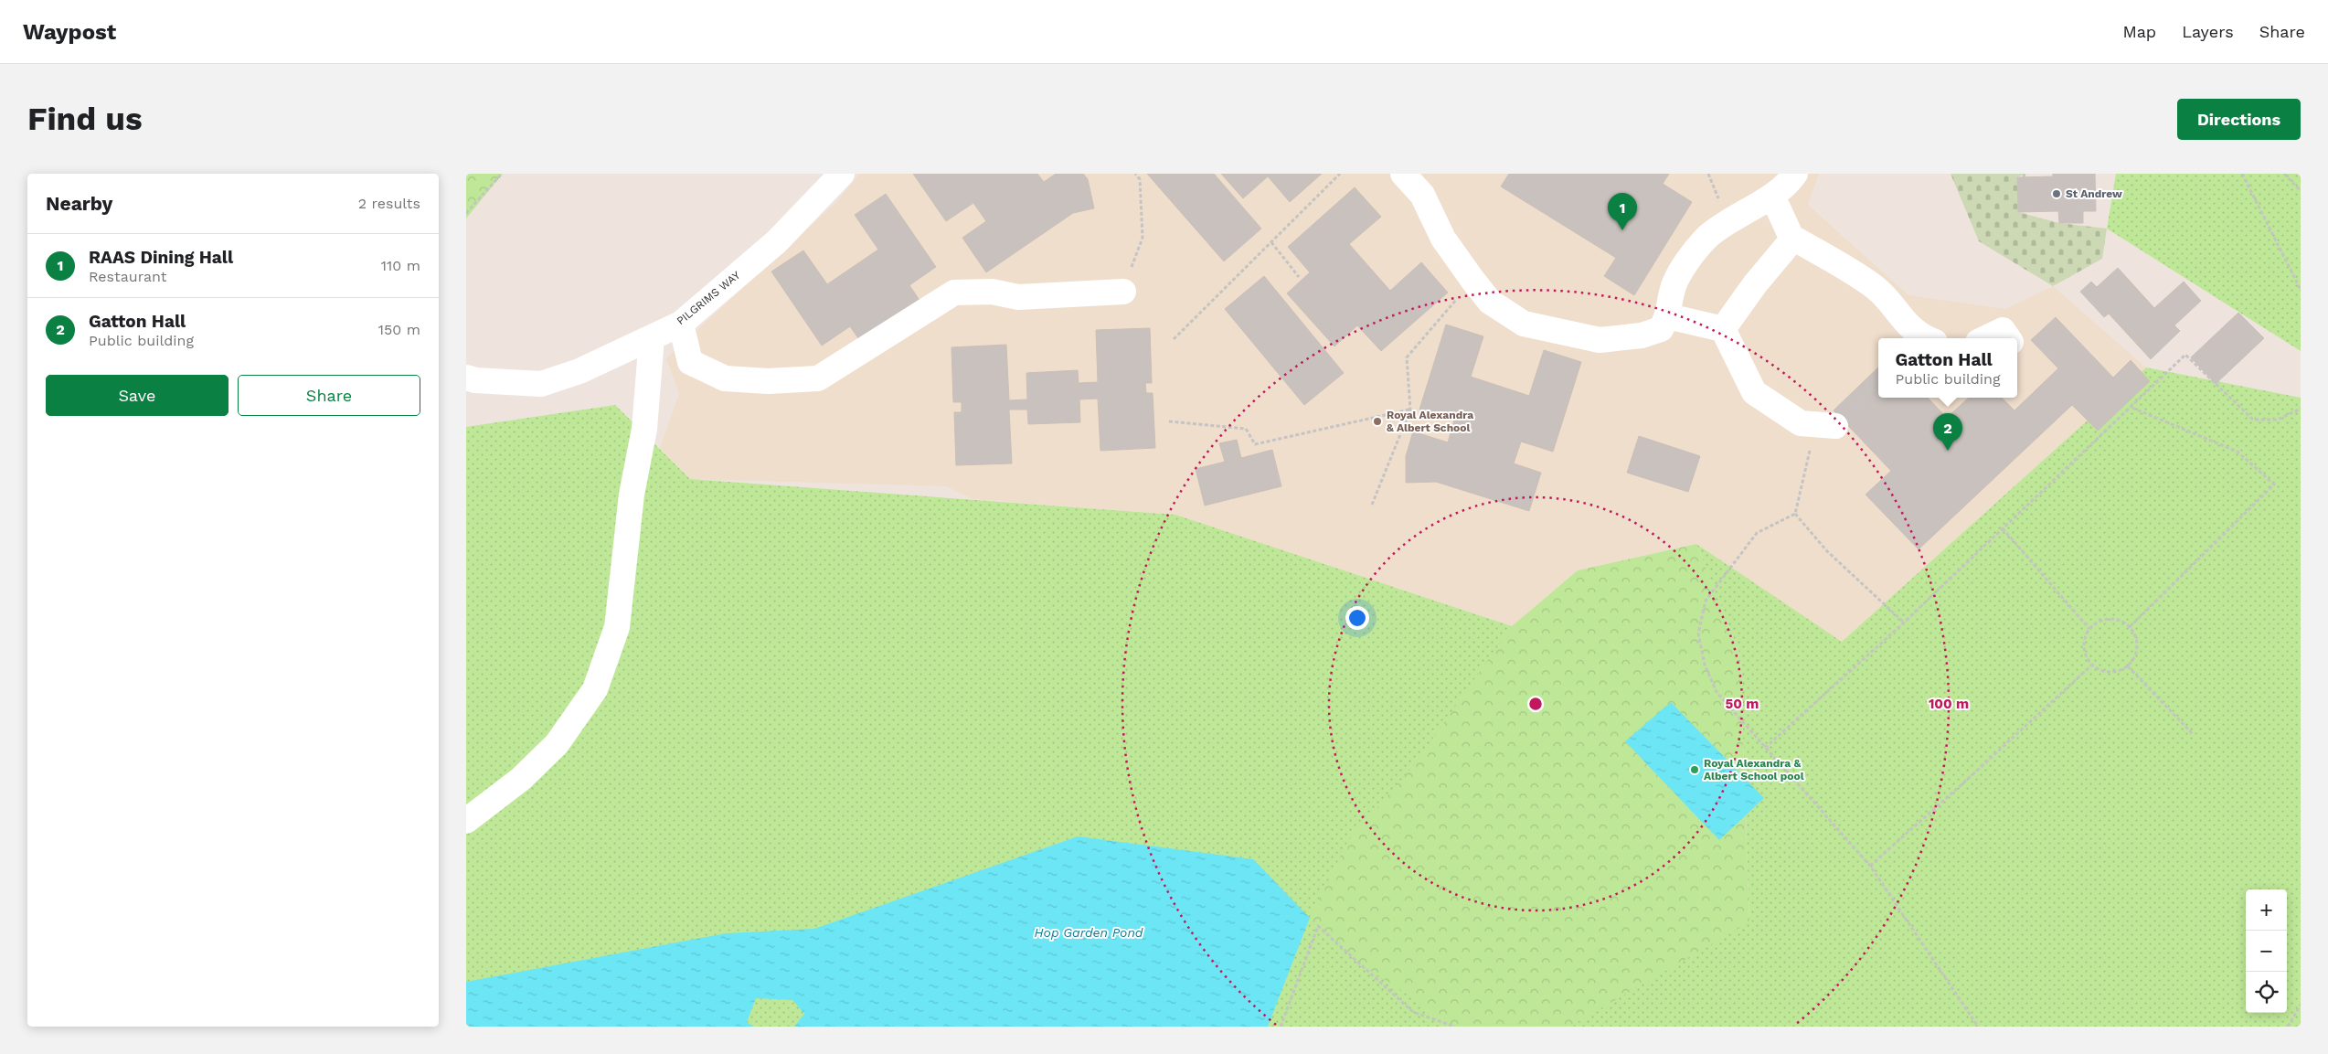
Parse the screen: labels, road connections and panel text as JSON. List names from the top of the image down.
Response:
{
  "streets": {
    "lane": ["PILGRIMS WAY"]
  },
  "water": ["Hop Garden Pond"],
  "places": ["St Andrew", "Royal Alexandra & Albert School", "Royal Alexandra & Albert School pool"],
  "page": {
    "header": "Waypost",
    "nav": ["Map", "Layers", "Share"],
    "buttons": [
      "Directions",
      ["Save", "Share"]
    ],
    "title": "Find us",
    "heading": ["Nearby", "2 results"],
    "pins": ["1", "2"],
    "list": [
      {
        "mark": "1",
        "name": "RAAS Dining Hall",
        "note": "Restaurant",
        "value": "110 m"
      },
      {
        "mark": "2",
        "name": "Gatton Hall",
        "note": "Public building",
        "value": "150 m"
      }
    ],
    "popup": ["Gatton Hall", "Public building"],
    "map_buttons": ["+", "−"]
  },
  "rings": ["50 m", "100 m"]
}
